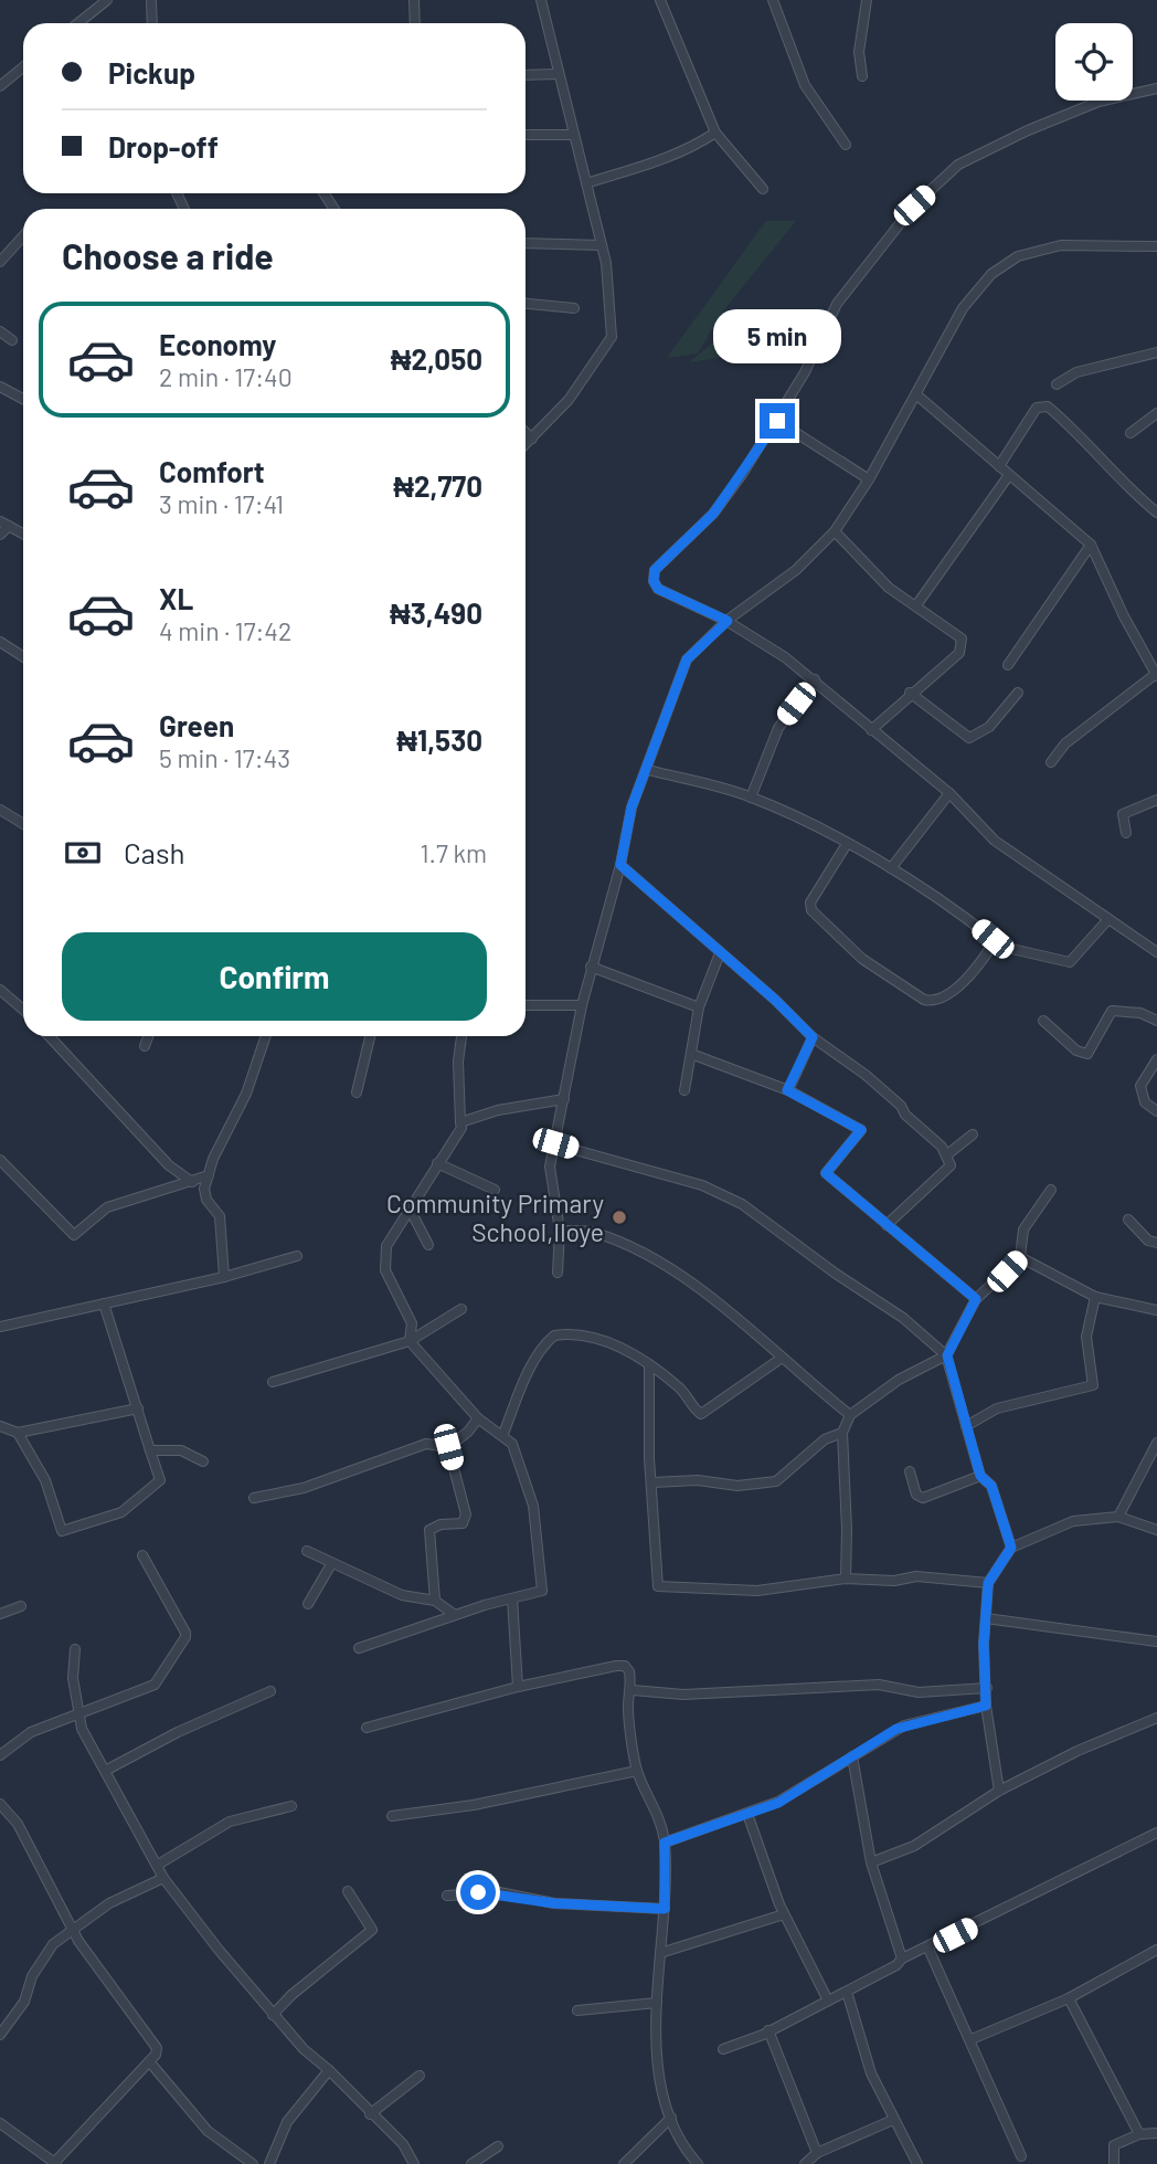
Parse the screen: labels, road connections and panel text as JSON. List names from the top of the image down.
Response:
{
  "places": ["Community Primary School,Iloye"],
  "page": {
    "banner": ["Pickup", "Drop-off"],
    "heading": "Choose a ride",
    "list": [
      {
        "name": "Economy",
        "note": "2 min · 17:40",
        "value": "₦2,050"
      },
      {
        "name": "Comfort",
        "note": "3 min · 17:41",
        "value": "₦2,770"
      },
      {
        "name": "XL",
        "note": "4 min · 17:42",
        "value": "₦3,490"
      },
      {
        "name": "Green",
        "note": "5 min · 17:43",
        "value": "₦1,530"
      }
    ],
    "bubble": "5 min",
    "pay": ["Cash", "1.7 km"],
    "buttons": "Confirm"
  }
}
